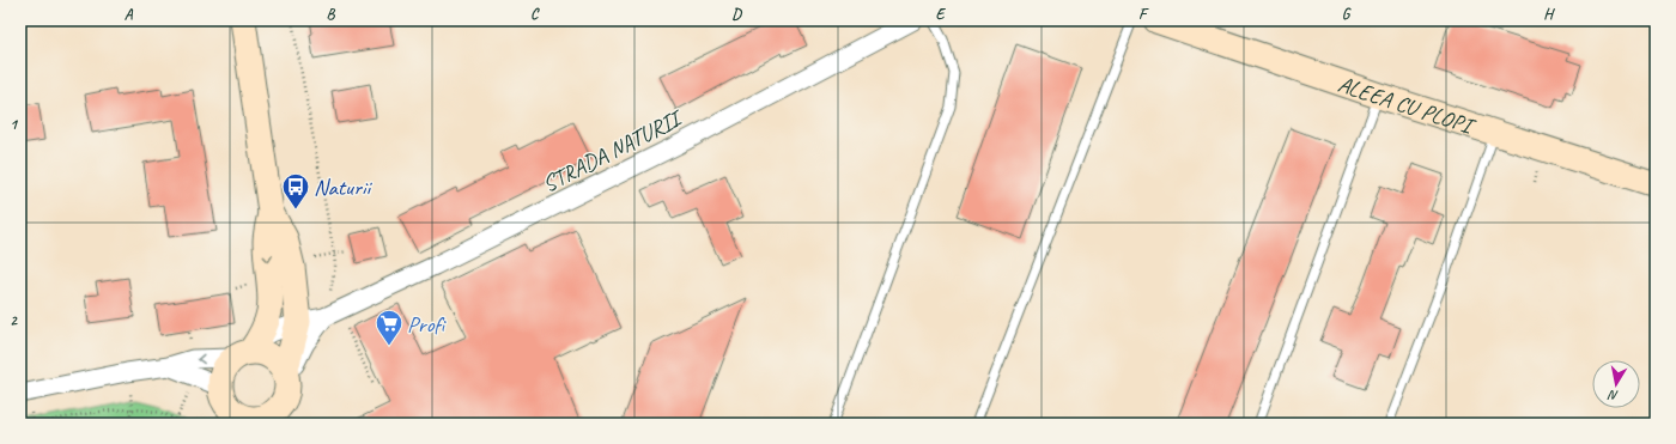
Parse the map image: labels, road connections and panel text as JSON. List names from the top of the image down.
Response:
{
  "streets": {
    "main road": ["ALEEA CU PLOPI"],
    "street": ["STRADA NATURII"]
  },
  "places": {
    "bus stop": ["Naturii"],
    "supermarket": ["Profi"]
  },
  "north": "bottom",
  "grid": {
    "columns": [
      "A",
      "B",
      "C",
      "D",
      "E",
      "F",
      "G",
      "H"
    ],
    "rows": ["1", "2"]
  }
}
